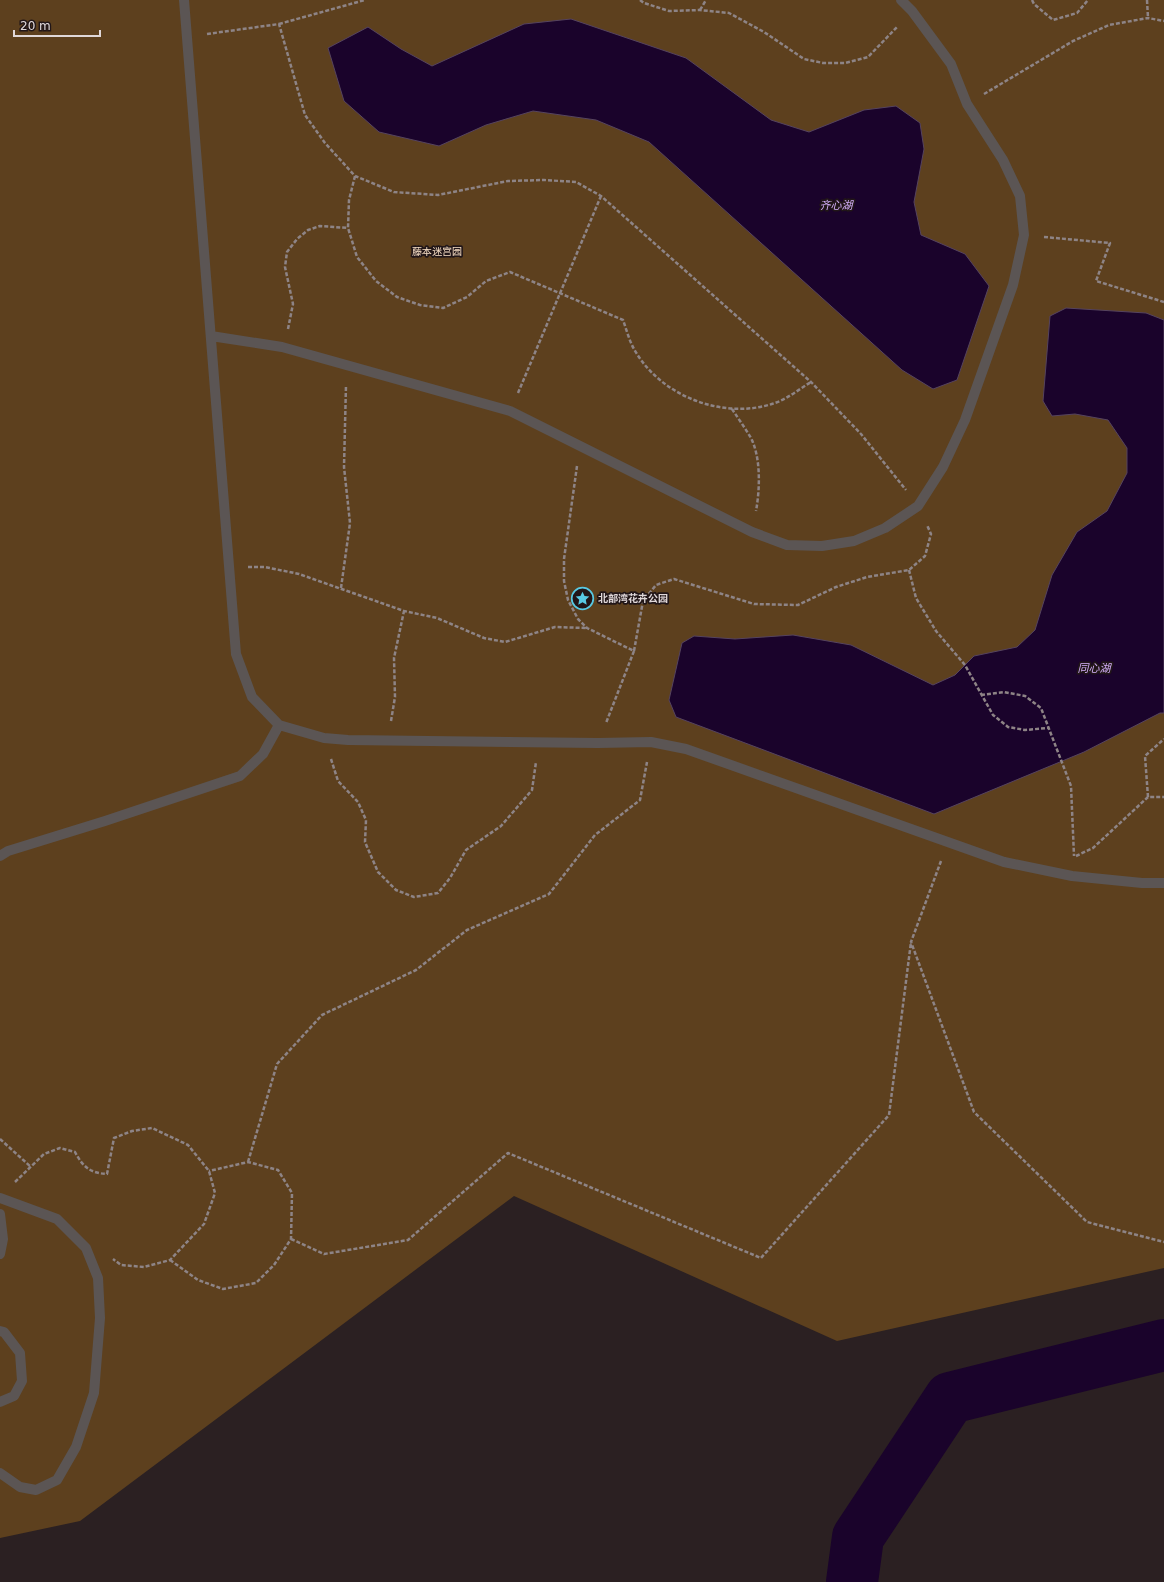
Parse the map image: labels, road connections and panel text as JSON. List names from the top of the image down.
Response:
{
  "water": ["齐心湖", "同心湖"],
  "parks": ["藤本迷宫园"],
  "places": {
    "place": ["北部湾花卉公园"]
  },
  "scale_bar": "20 m"
}
